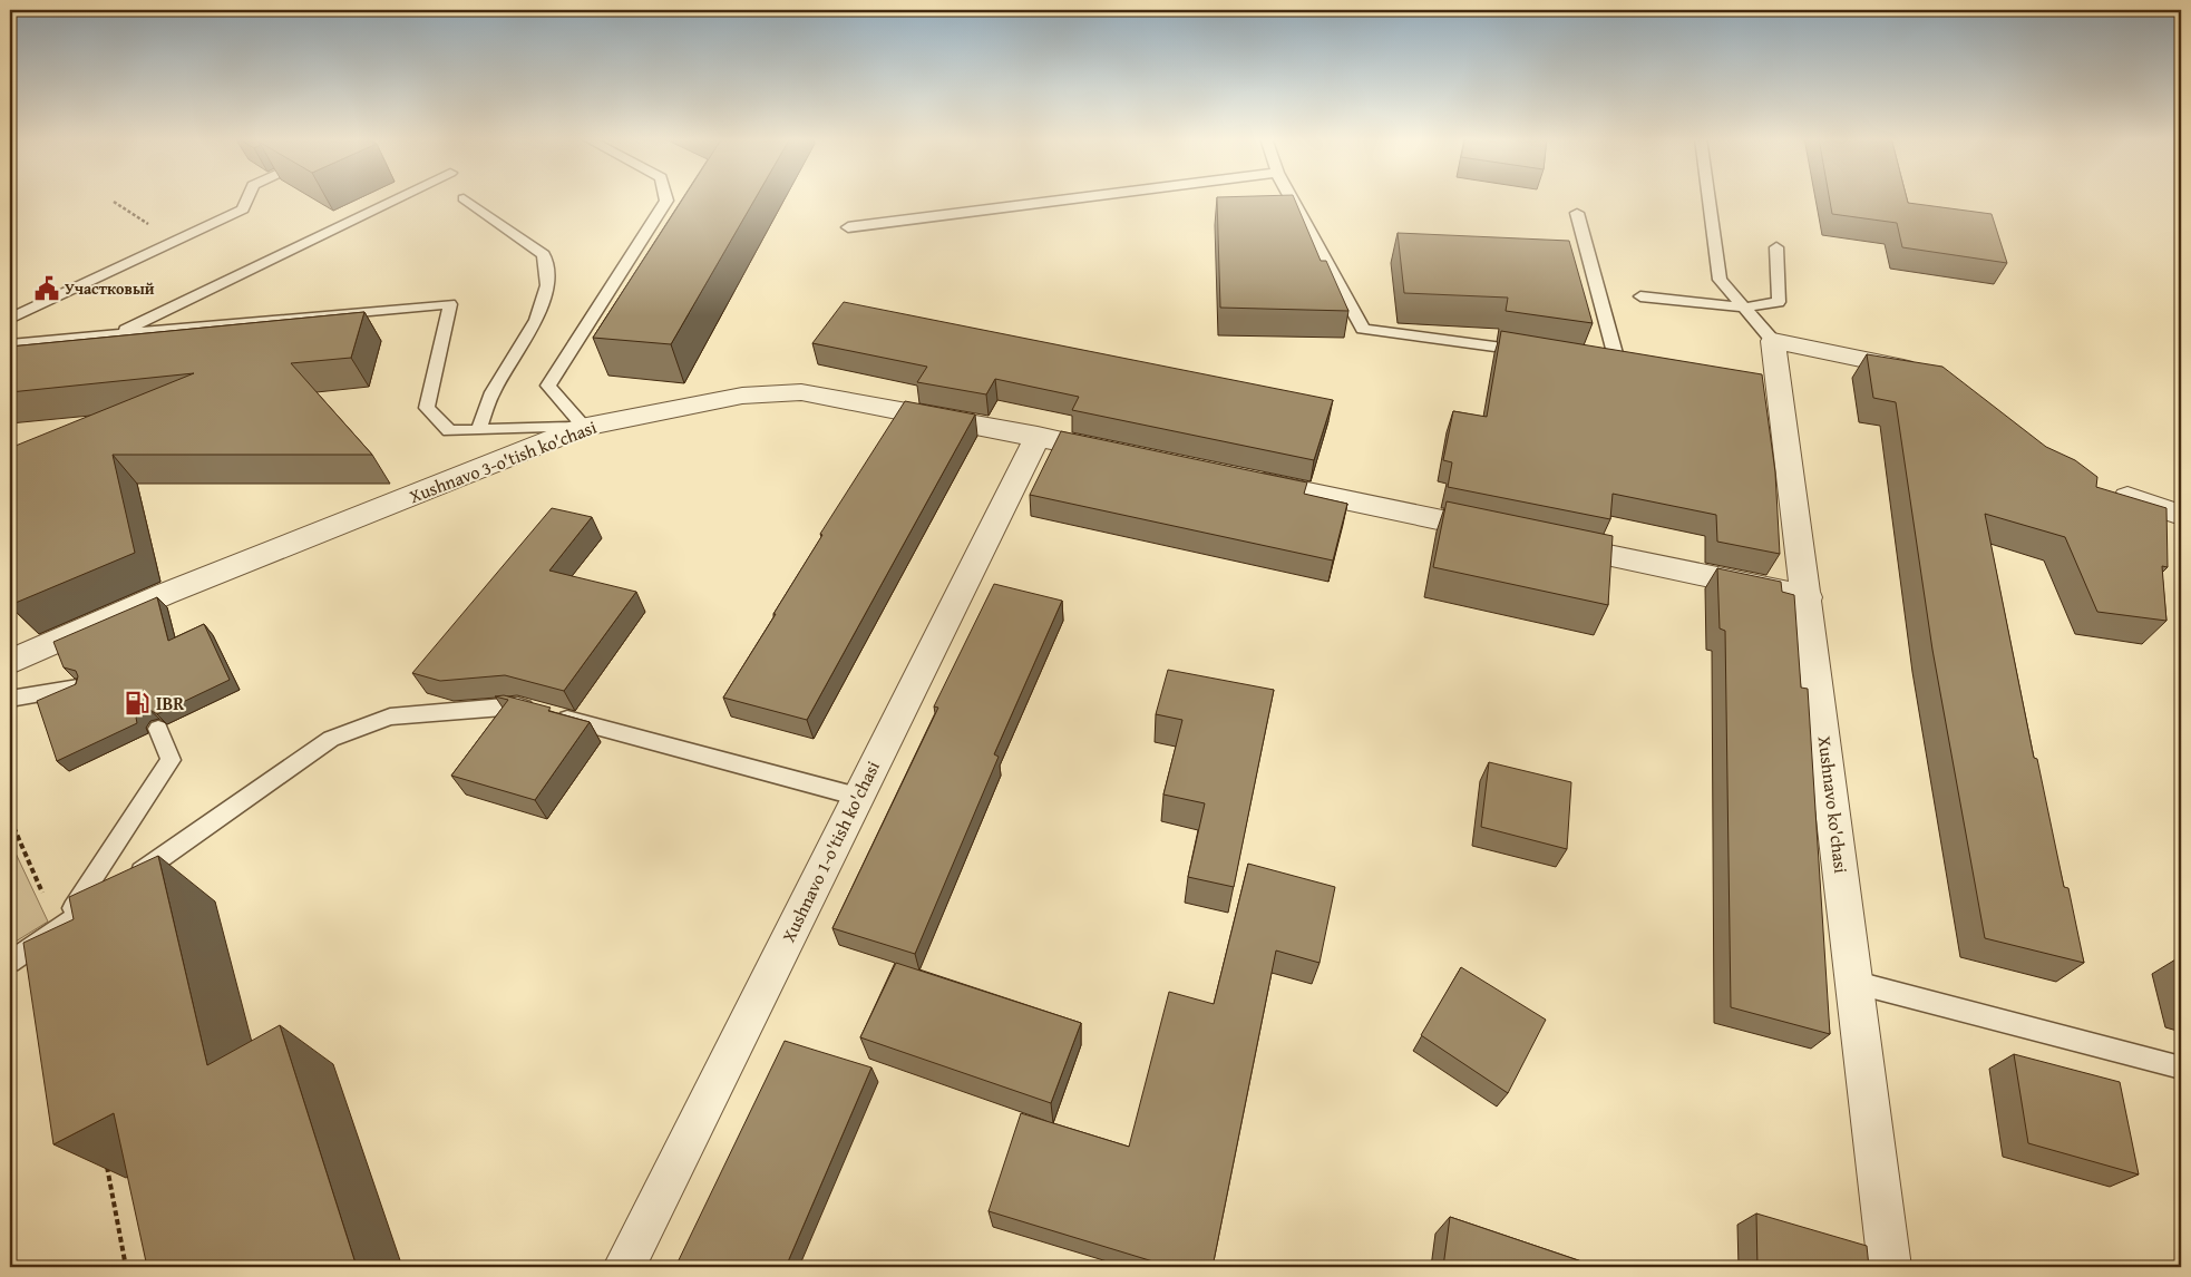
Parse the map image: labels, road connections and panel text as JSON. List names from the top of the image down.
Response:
{
  "streets": {
    "street": ["Xushnavo 3-o'tish ko'chasi", "Xushnavo ko'chasi", "Xushnavo 1-o'tish ko'chasi"]
  },
  "crossings": [
    ["Xushnavo 3-o'tish ko'chasi", "Xushnavo 1-o'tish ko'chasi"]
  ],
  "places": {
    "public building": ["Участковый"],
    "fuel station": ["IBR"]
  }
}
